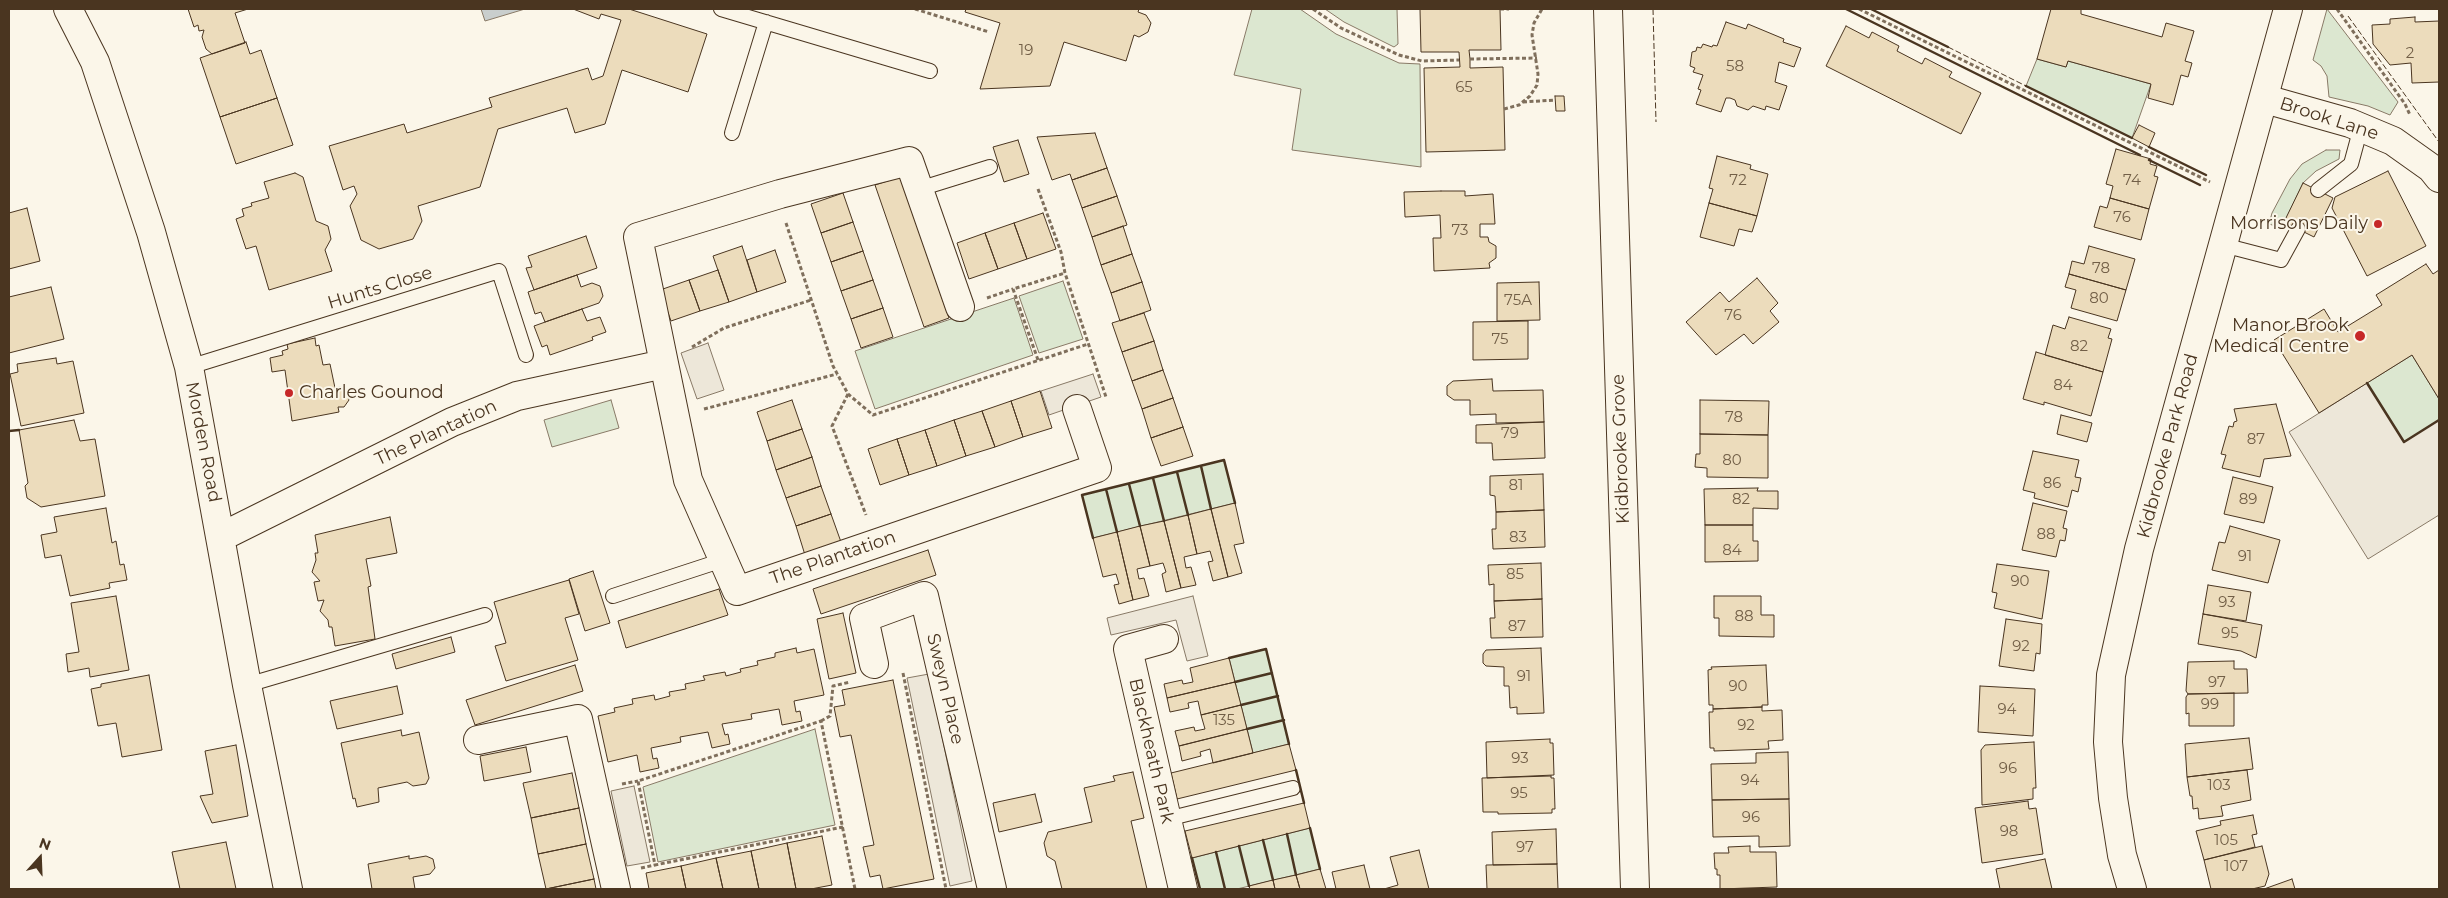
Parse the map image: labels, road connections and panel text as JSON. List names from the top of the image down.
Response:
{
  "streets": {
    "street": [
      "Brook Lane",
      "The Plantation",
      "Morden Road",
      "Kidbrooke Park Road",
      "Kidbrooke Grove",
      "Sweyn Place",
      "Blackheath Park"
    ],
    "lane": ["Hunts Close"]
  },
  "crossings": [
    ["Brook Lane", "Kidbrooke Park Road"],
    ["Hunts Close", "Morden Road"],
    ["The Plantation", "Morden Road"]
  ],
  "places": ["Morrisons Daily", "Manor Brook Medical Centre", "Charles Gounod"],
  "house_numbers": [
    "19",
    "2",
    "58",
    "65",
    "72",
    "74",
    "76",
    "73",
    "78",
    "80",
    "75A",
    "76",
    "75",
    "82",
    "84",
    "78",
    "79",
    "87",
    "80",
    "86",
    "81",
    "82",
    "89",
    "88",
    "83",
    "84",
    "91",
    "85",
    "90",
    "93",
    "88",
    "87",
    "95",
    "92",
    "91",
    "97",
    "90",
    "99",
    "94",
    "135",
    "92",
    "93",
    "96",
    "94",
    "103",
    "95",
    "96",
    "98",
    "105",
    "97",
    "107"
  ],
  "north": "top"
}
